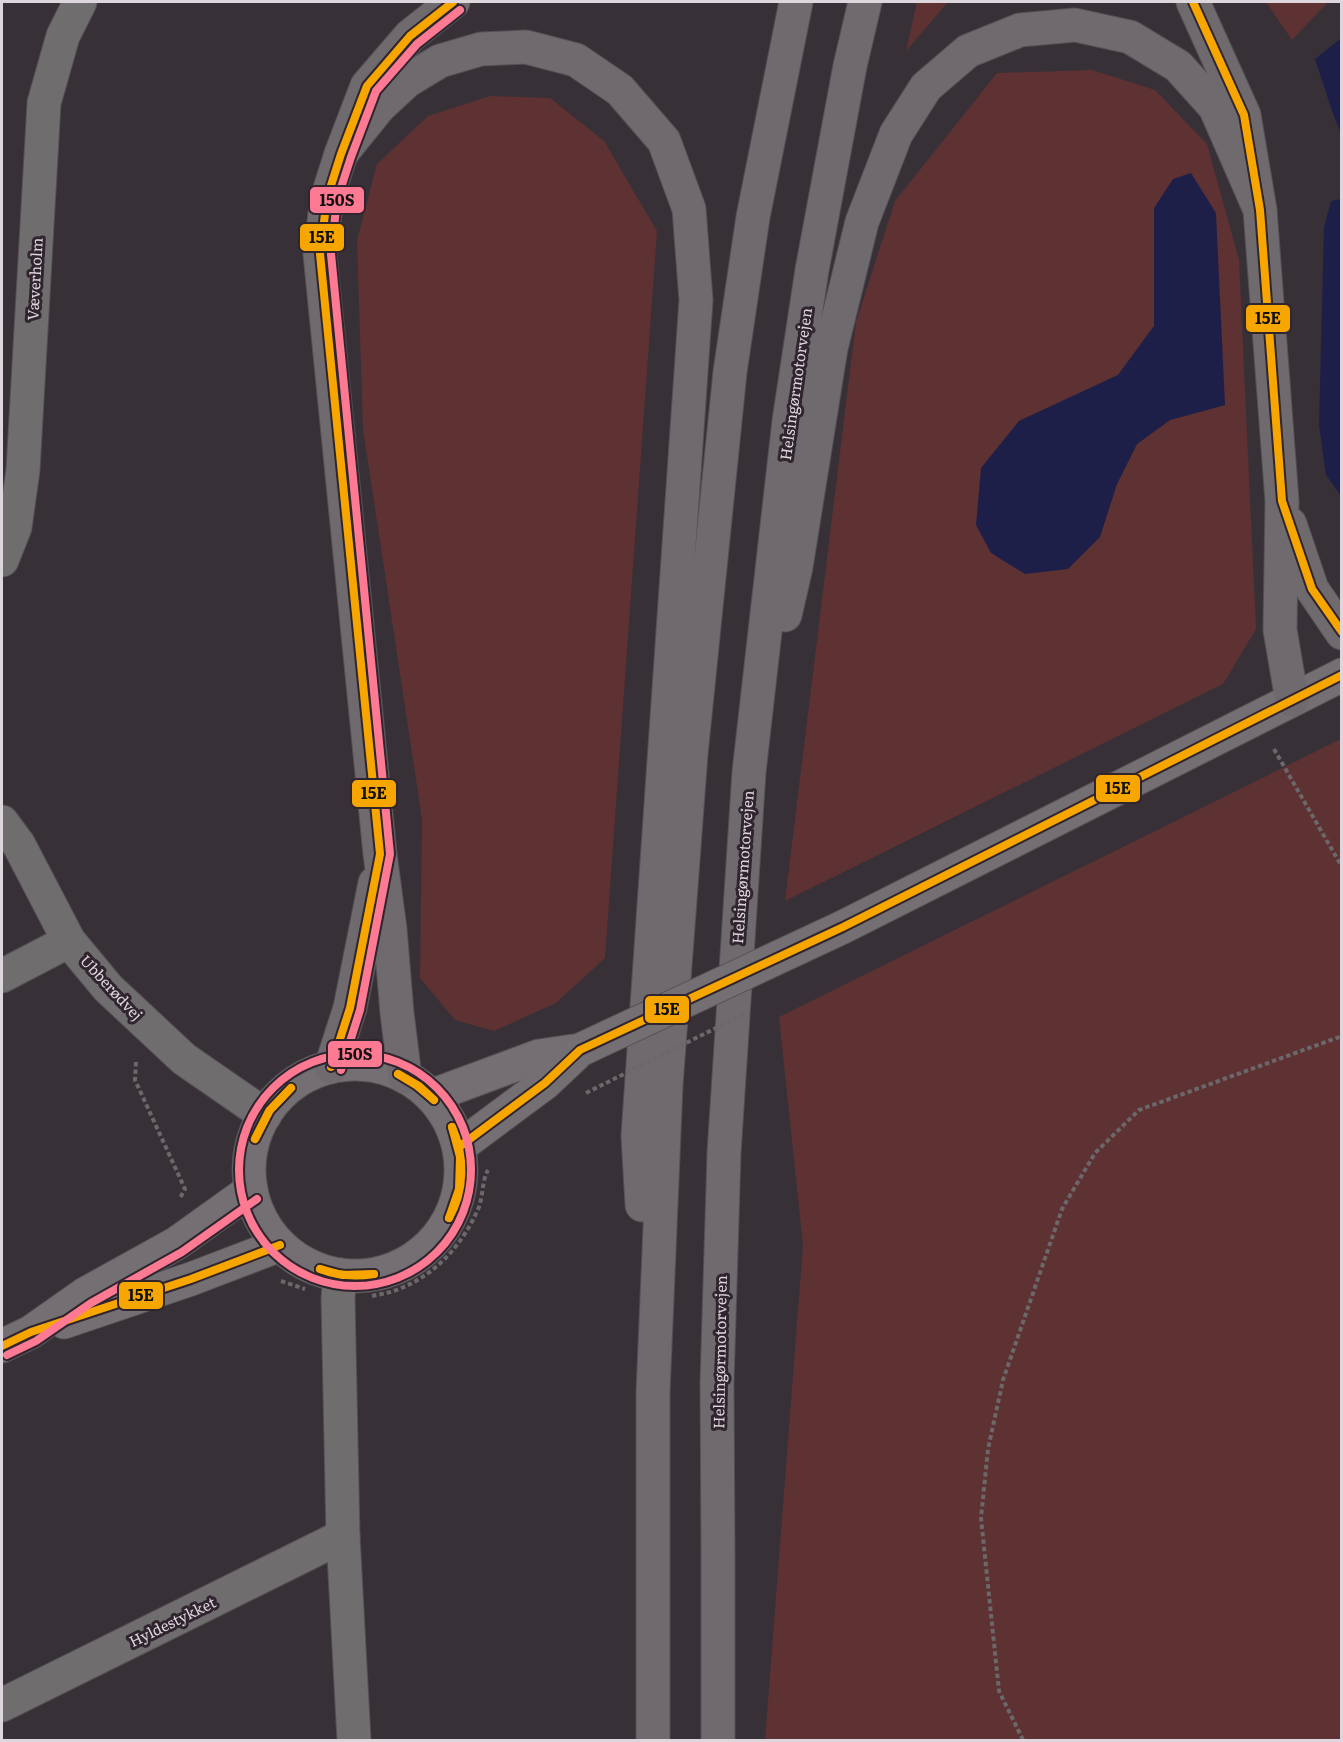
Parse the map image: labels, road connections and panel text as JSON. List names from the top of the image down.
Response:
{
  "streets": {
    "highway": ["Helsingørmotorvejen"],
    "street": ["Væverholm", "Ubberødvej", "Hyldestykket"]
  },
  "lines": ["transit line 15E", "transit line 150S"]
}
